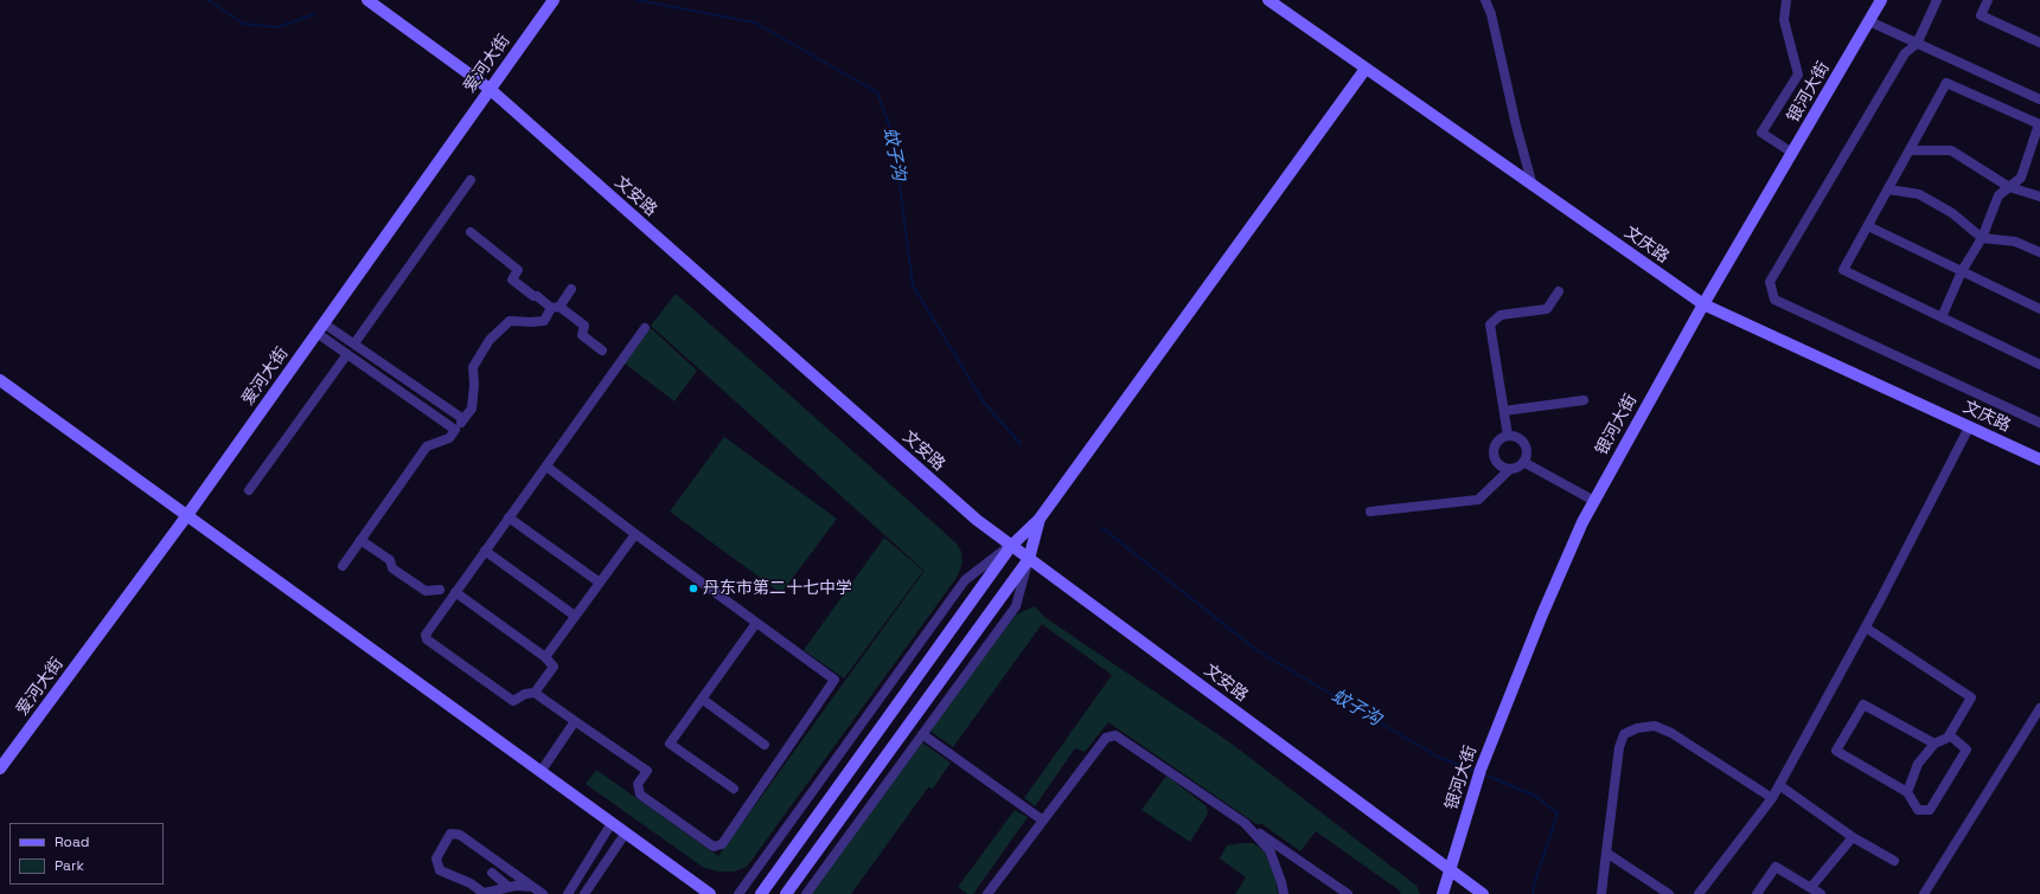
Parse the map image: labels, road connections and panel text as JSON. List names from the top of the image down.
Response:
{
  "streets": {
    "street": [
      "爱河大街",
      "银河大街",
      "文安路",
      "文庆路"
    ]
  },
  "crossings": [
    ["爱河大街", "文安路"],
    ["银河大街", "文安路"],
    ["银河大街", "文庆路"]
  ],
  "water": ["蚊子沟"],
  "places": ["丹东市第二十七中学"],
  "legend": ["Road", "Park"]
}
